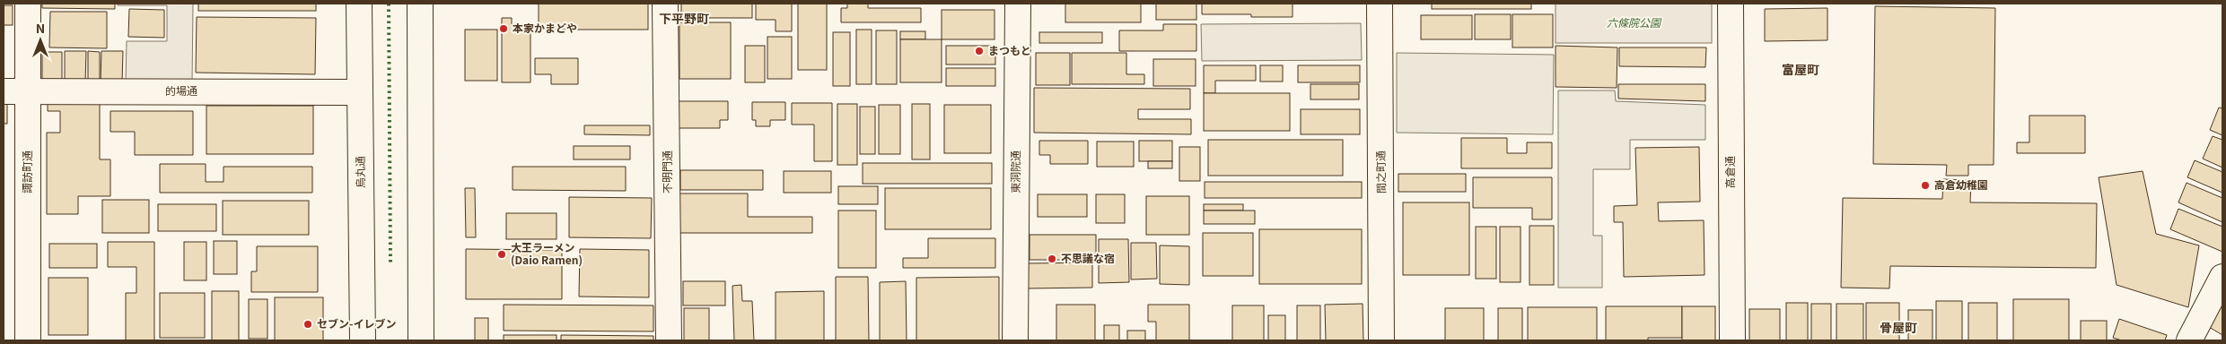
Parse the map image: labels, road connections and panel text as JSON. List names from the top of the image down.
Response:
{
  "streets": {
    "main road": [
      "的場通",
      "諏訪町通",
      "烏丸通",
      "不明門通",
      "東洞院通",
      "間之町通",
      "高倉通"
    ]
  },
  "crossings": [
    ["的場通", "諏訪町通"],
    ["的場通", "烏丸通"]
  ],
  "districts": ["下平野町", "富屋町", "骨屋町"],
  "parks": ["六條院公園"],
  "places": [
    "本家かまどや",
    "まつもと",
    "高倉幼稚園",
    "大王ラーメン (Daio Ramen)",
    "不思議な宿",
    "セブン-イレブン"
  ],
  "north": "top"
}
